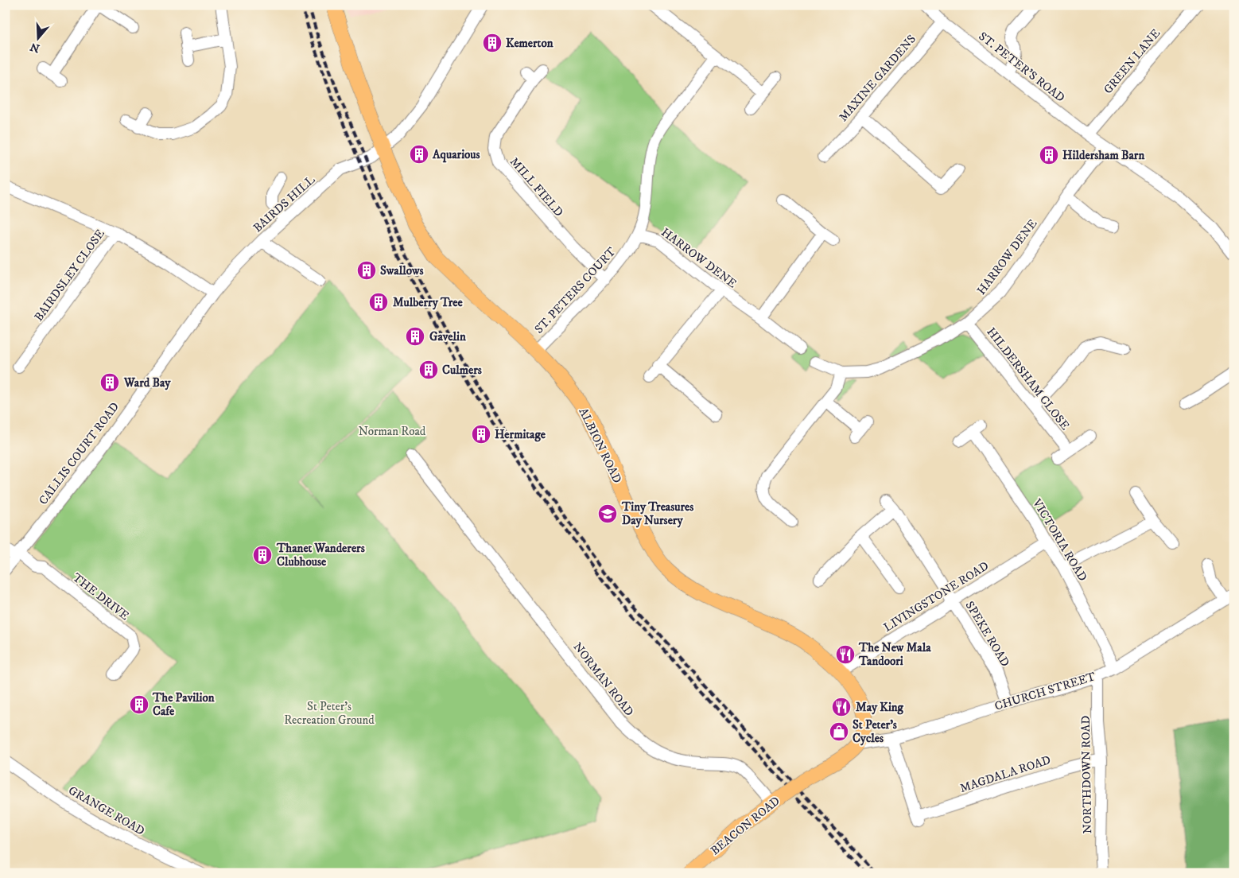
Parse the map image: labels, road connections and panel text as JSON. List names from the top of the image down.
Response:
{
  "streets": {
    "main road": ["ALBION ROAD", "BEACON ROAD"],
    "street": [
      "GREEN LANE",
      "ST. PETER'S ROAD",
      "MAXINE GARDENS",
      "MILL FIELD",
      "BAIRDS HILL",
      "HARROW DENE",
      "BAIRDSLEY CLOSE",
      "ST. PETERS COURT",
      "HILDERSHAM CLOSE",
      "CALLIS COURT ROAD",
      "VICTORIA ROAD",
      "THE DRIVE",
      "LIVINGSTONE ROAD",
      "SPEKE ROAD",
      "NORMAN ROAD",
      "CHURCH STREET",
      "MAGDALA ROAD",
      "NORTHDOWN ROAD",
      "GRANGE ROAD"
    ]
  },
  "crossings": [
    ["GREEN LANE", "ST. PETER'S ROAD"],
    ["ST. PETER'S ROAD", "MAXINE GARDENS"],
    ["ST. PETER'S ROAD", "HARROW DENE"],
    ["MILL FIELD", "ST. PETERS COURT"],
    ["BAIRDS HILL", "ALBION ROAD"],
    ["BAIRDS HILL", "CALLIS COURT ROAD"],
    ["HARROW DENE", "ST. PETERS COURT"],
    ["HARROW DENE", "HILDERSHAM CLOSE"],
    ["ST. PETERS COURT", "ALBION ROAD"],
    ["ALBION ROAD", "LIVINGSTONE ROAD"],
    ["ALBION ROAD", "CHURCH STREET"],
    ["ALBION ROAD", "BEACON ROAD"],
    ["CALLIS COURT ROAD", "THE DRIVE"],
    ["VICTORIA ROAD", "LIVINGSTONE ROAD"],
    ["VICTORIA ROAD", "CHURCH STREET"],
    ["LIVINGSTONE ROAD", "SPEKE ROAD"],
    ["SPEKE ROAD", "CHURCH STREET"],
    ["NORMAN ROAD", "BEACON ROAD"],
    ["CHURCH STREET", "MAGDALA ROAD"],
    ["CHURCH STREET", "NORTHDOWN ROAD"],
    ["CHURCH STREET", "BEACON ROAD"],
    ["MAGDALA ROAD", "NORTHDOWN ROAD"]
  ],
  "parks": ["Norman Road", "St Peter's Recreation Ground"],
  "places": {
    "building": [
      "Kemerton",
      "Aquarious",
      "Hildersham Barn",
      "Swallows",
      "Mulberry Tree",
      "Gavelin",
      "Culmers",
      "Ward Bay",
      "Hermitage",
      "Thanet Wanderers Clubhouse",
      "The Pavilion Cafe"
    ],
    "school or university": ["Tiny Treasures Day Nursery"],
    "restaurant": ["The New Mala Tandoori", "May King"],
    "shop": ["St Peter's Cycles"]
  },
  "north": "bottom"
}
